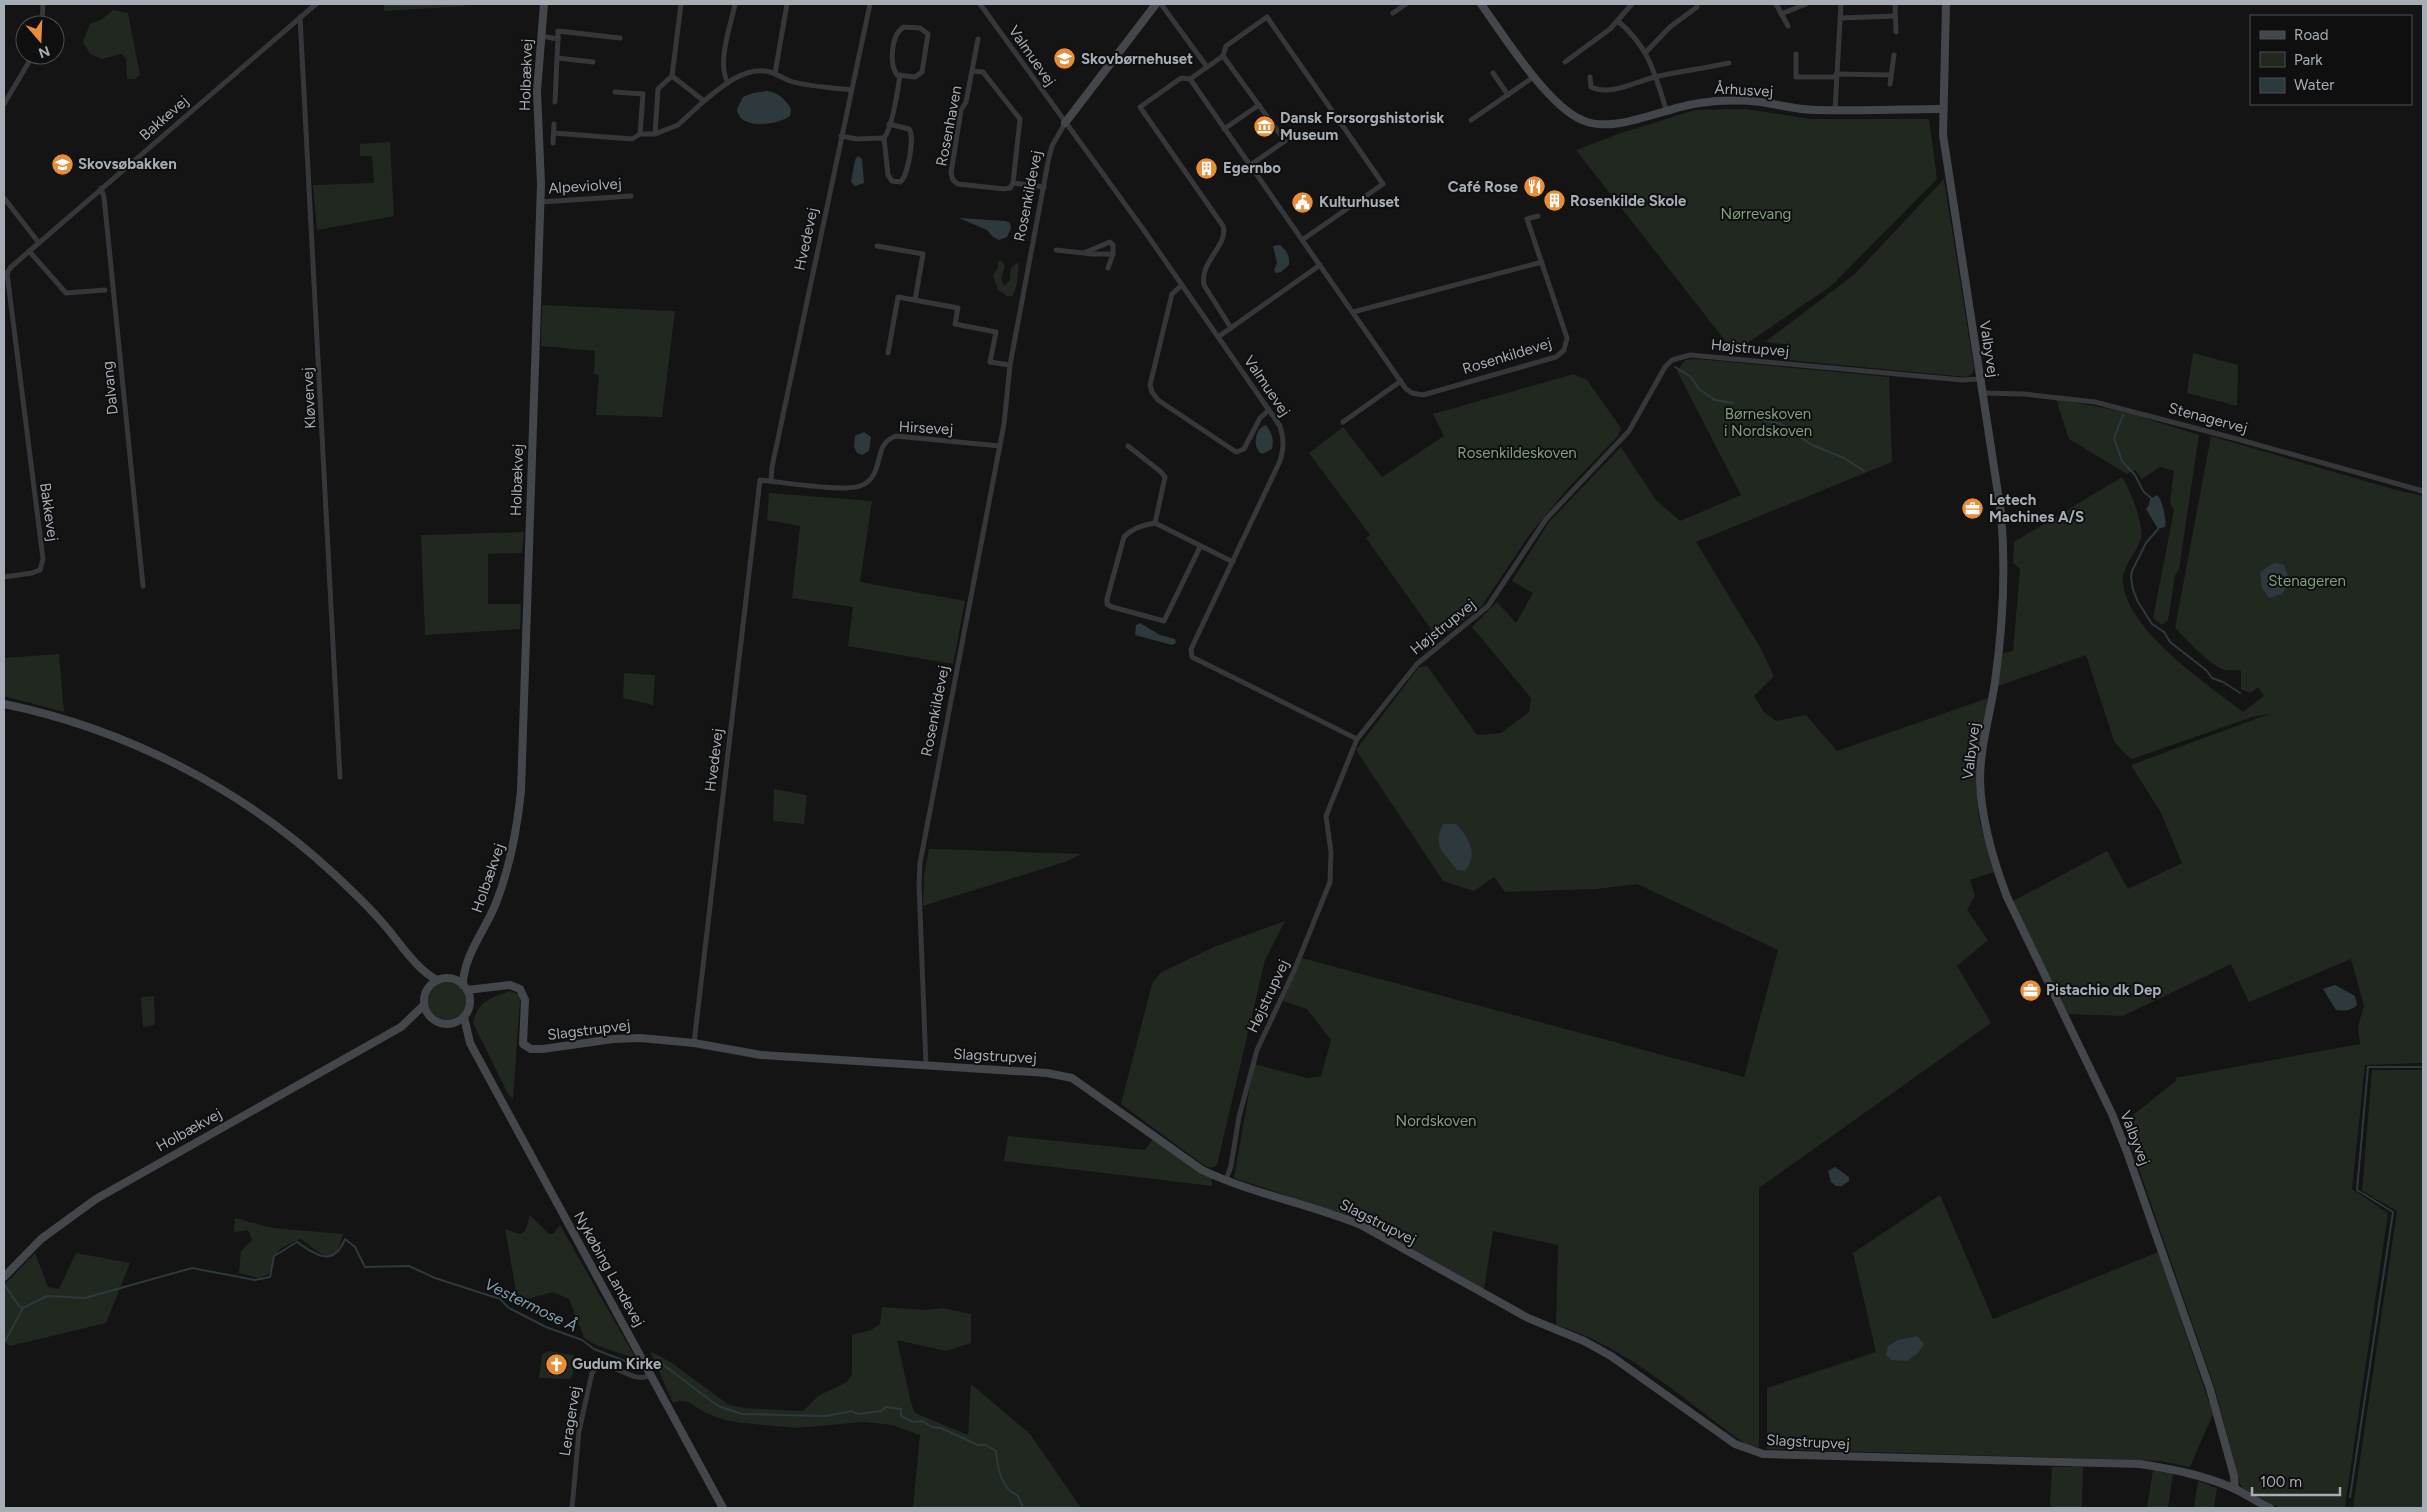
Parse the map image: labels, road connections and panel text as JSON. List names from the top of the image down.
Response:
{
  "streets": {
    "street": [
      "Valmuevej",
      "Holbækvej",
      "Århusvej",
      "Bakkevej",
      "Rosenhaven",
      "Alpeviolvej",
      "Rosenkildevej",
      "Hvedevej",
      "Højstrupvej",
      "Valbyvej",
      "Dalvang",
      "Kløvervej",
      "Stenagervej",
      "Hirsevej",
      "Slagstrupvej",
      "Nykøbing Landevej",
      "Leragervej"
    ]
  },
  "crossings": [
    ["Valmuevej", "Rosenkildevej"],
    ["Valmuevej", "Højstrupvej"],
    ["Holbækvej", "Alpeviolvej"],
    ["Holbækvej", "Nykøbing Landevej"],
    ["Århusvej", "Valbyvej"],
    ["Bakkevej", "Dalvang"],
    ["Bakkevej", "Kløvervej"],
    ["Rosenhaven", "Rosenkildevej"],
    ["Rosenkildevej", "Hirsevej"],
    ["Rosenkildevej", "Slagstrupvej"],
    ["Hvedevej", "Hirsevej"],
    ["Hvedevej", "Slagstrupvej"],
    ["Højstrupvej", "Valbyvej"],
    ["Højstrupvej", "Slagstrupvej"],
    ["Valbyvej", "Stenagervej"],
    ["Valbyvej", "Slagstrupvej"],
    ["Nykøbing Landevej", "Leragervej"]
  ],
  "water": ["Vestermose Å"],
  "parks": [
    "Nørrevang",
    "Børneskoven i Nordskoven",
    "Rosenkildeskoven",
    "Stenageren",
    "Nordskoven"
  ],
  "places": {
    "school or university": ["Skovbørnehuset", "Skovsøbakken"],
    "museum": ["Dansk Forsorgshistorisk Museum"],
    "building": ["Egernbo", "Rosenkilde Skole"],
    "restaurant": ["Café Rose"],
    "public building": ["Kulturhuset"],
    "office": ["Letech Machines A/S", "Pistachio dk Dep"],
    "church": ["Gudum Kirke"]
  },
  "legend": ["Road", "Park", "Water"],
  "scale_bar": "100 m",
  "north": "bottom"
}
